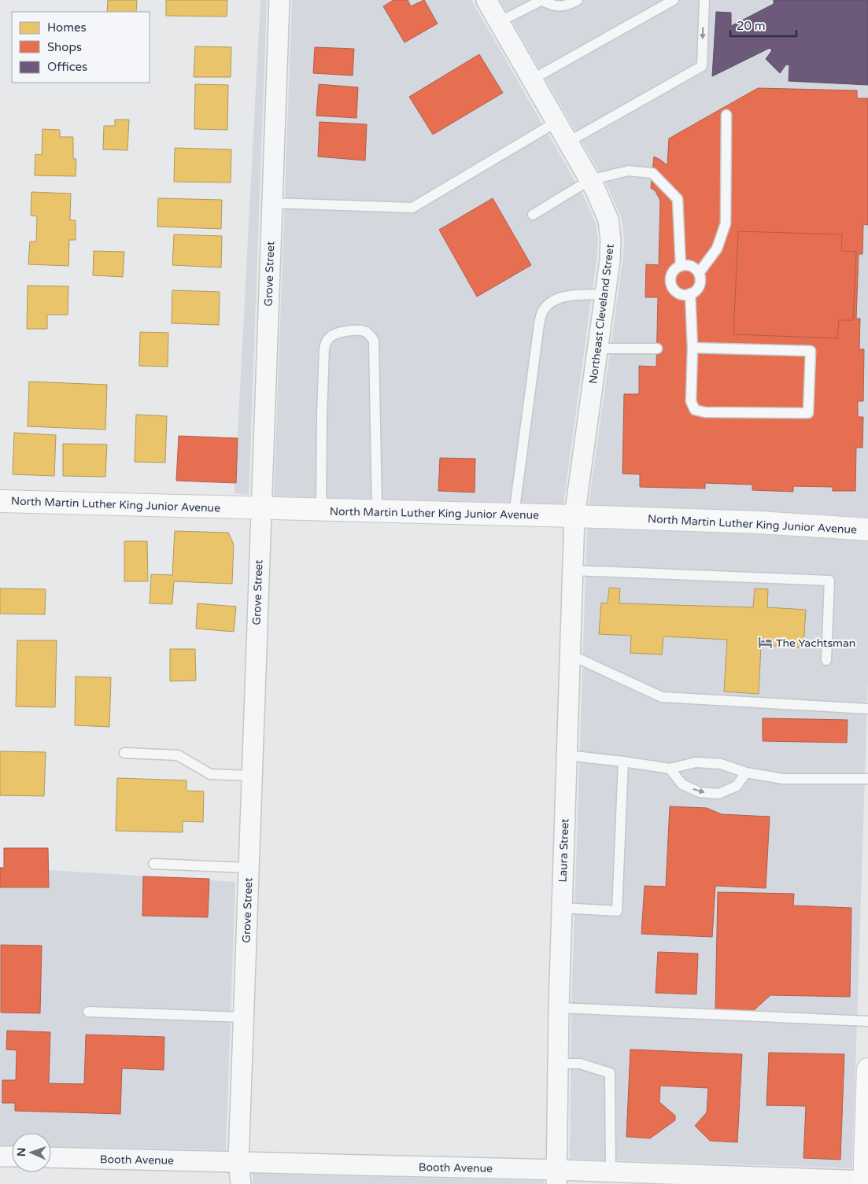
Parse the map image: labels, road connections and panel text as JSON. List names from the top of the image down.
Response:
{
  "streets": {
    "street": [
      "Grove Street",
      "Northeast Cleveland Street",
      "North Martin Luther King Junior Avenue",
      "Laura Street",
      "Booth Avenue"
    ]
  },
  "crossings": [
    ["Grove Street", "North Martin Luther King Junior Avenue"],
    ["Grove Street", "Booth Avenue"],
    ["Northeast Cleveland Street", "North Martin Luther King Junior Avenue"],
    ["Northeast Cleveland Street", "Laura Street"],
    ["North Martin Luther King Junior Avenue", "Laura Street"],
    ["Laura Street", "Booth Avenue"]
  ],
  "places": {
    "hotel": ["The Yachtsman"]
  },
  "legend": ["Homes", "Shops", "Offices"],
  "scale_bar": "20 m",
  "north": "left"
}
